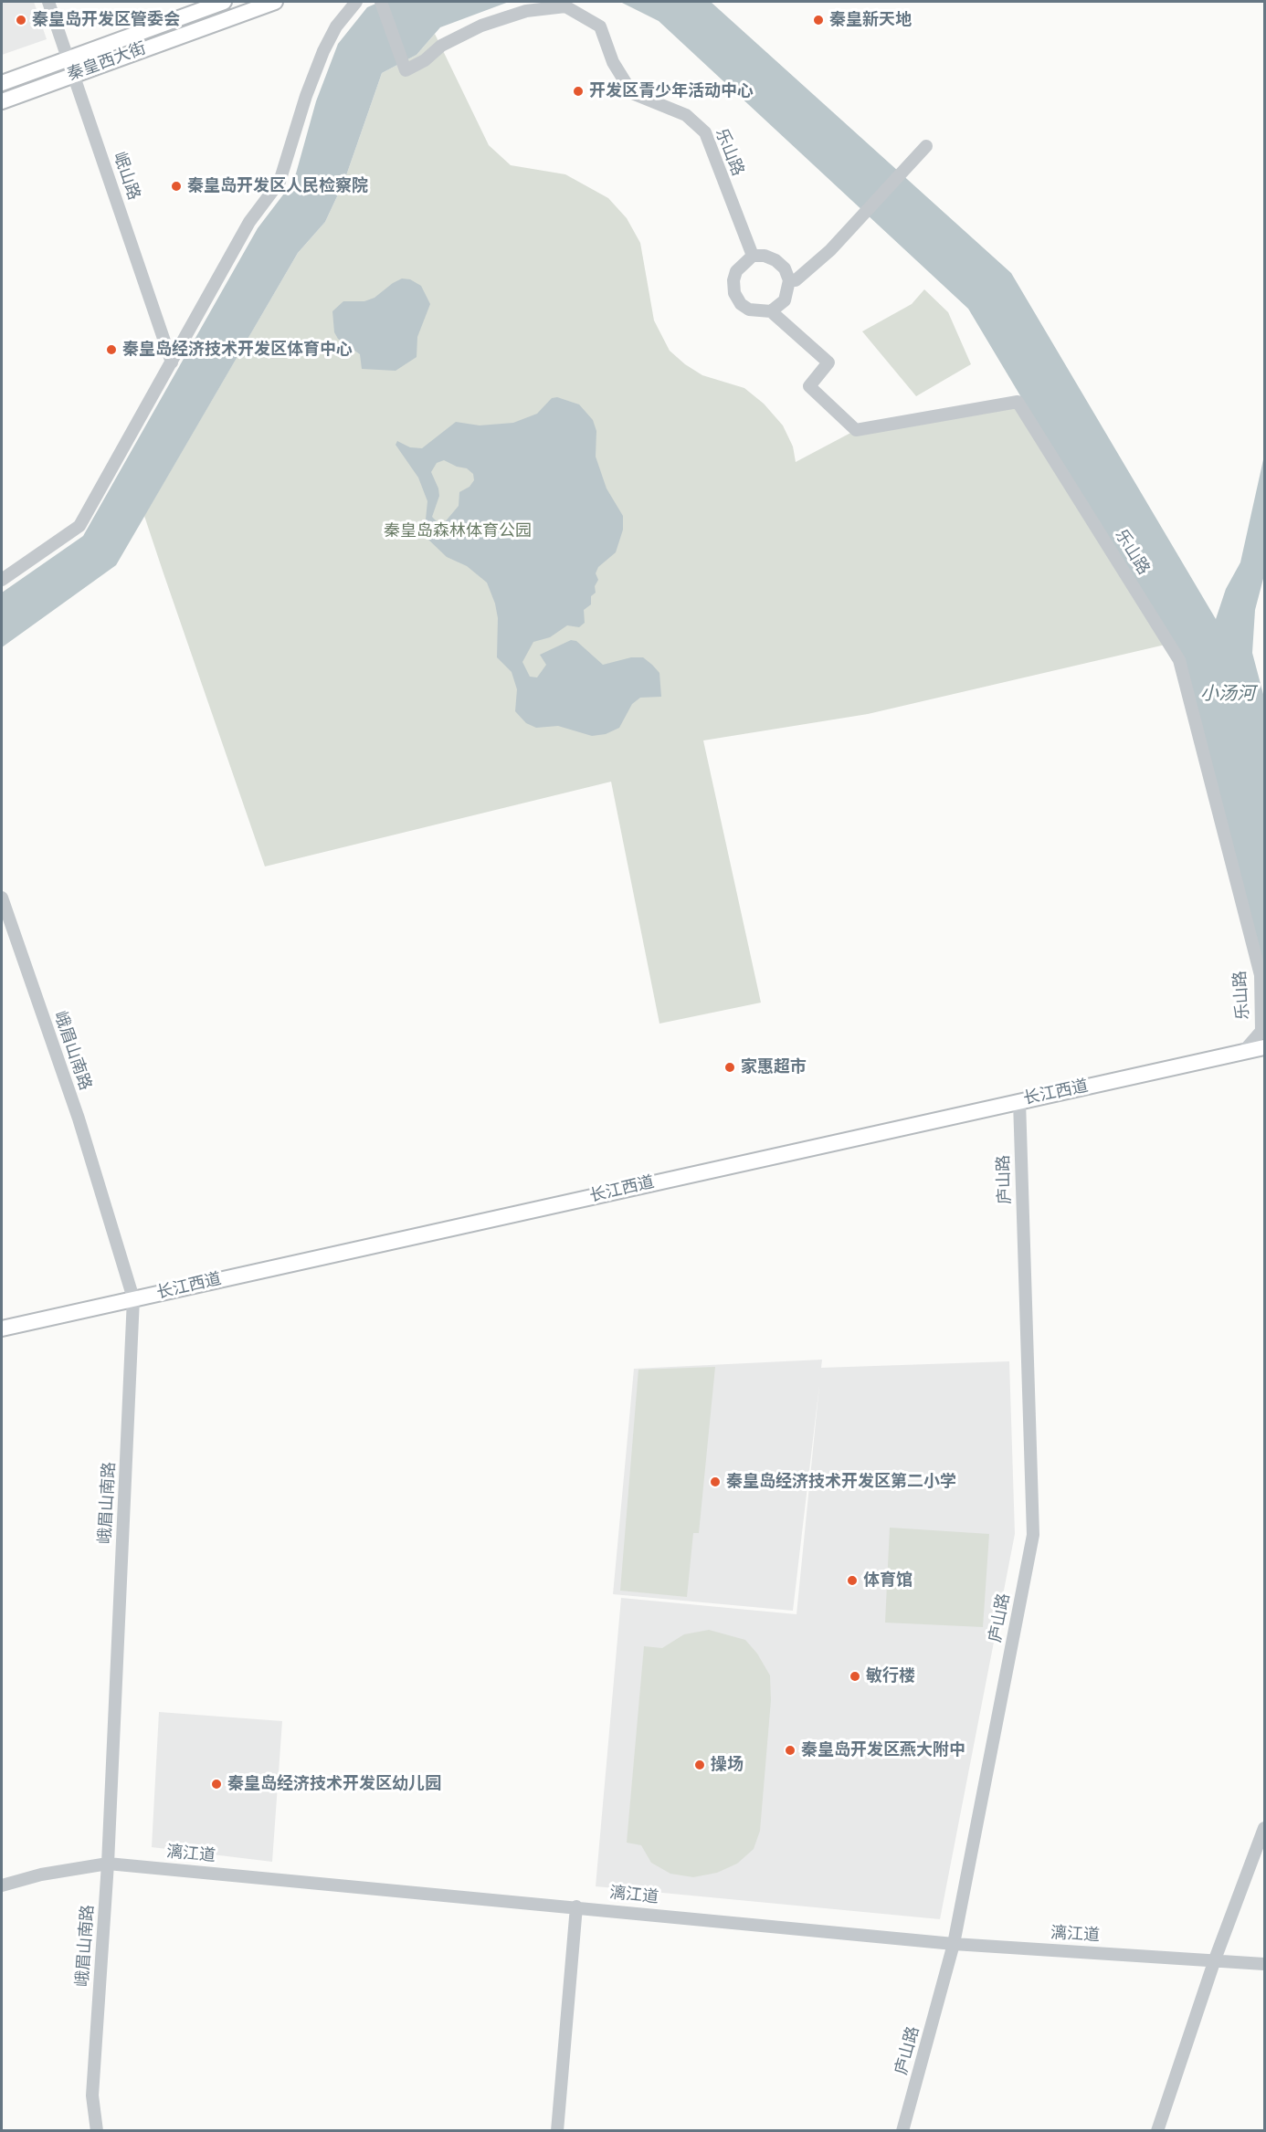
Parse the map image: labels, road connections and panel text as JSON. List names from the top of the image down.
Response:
{
  "streets": {
    "main road": ["秦皇西大街", "长江西道"],
    "street": [
      "乐山路",
      "岷山路",
      "峨眉山南路",
      "庐山路",
      "漓江道"
    ]
  },
  "crossings": [
    ["秦皇西大街", "岷山路"],
    ["乐山路", "长江西道"],
    ["峨眉山南路", "长江西道"],
    ["峨眉山南路", "漓江道"],
    ["长江西道", "庐山路"],
    ["庐山路", "漓江道"]
  ],
  "water": ["小汤河"],
  "parks": ["秦皇岛森林体育公园"],
  "places": [
    "秦皇岛开发区管委会",
    "秦皇新天地",
    "开发区青少年活动中心",
    "秦皇岛开发区人民检察院",
    "秦皇岛经济技术开发区体育中心",
    "家惠超市",
    "秦皇岛经济技术开发区第二小学",
    "体育馆",
    "敏行楼",
    "秦皇岛开发区燕大附中",
    "操场",
    "秦皇岛经济技术开发区幼儿园"
  ]
}
